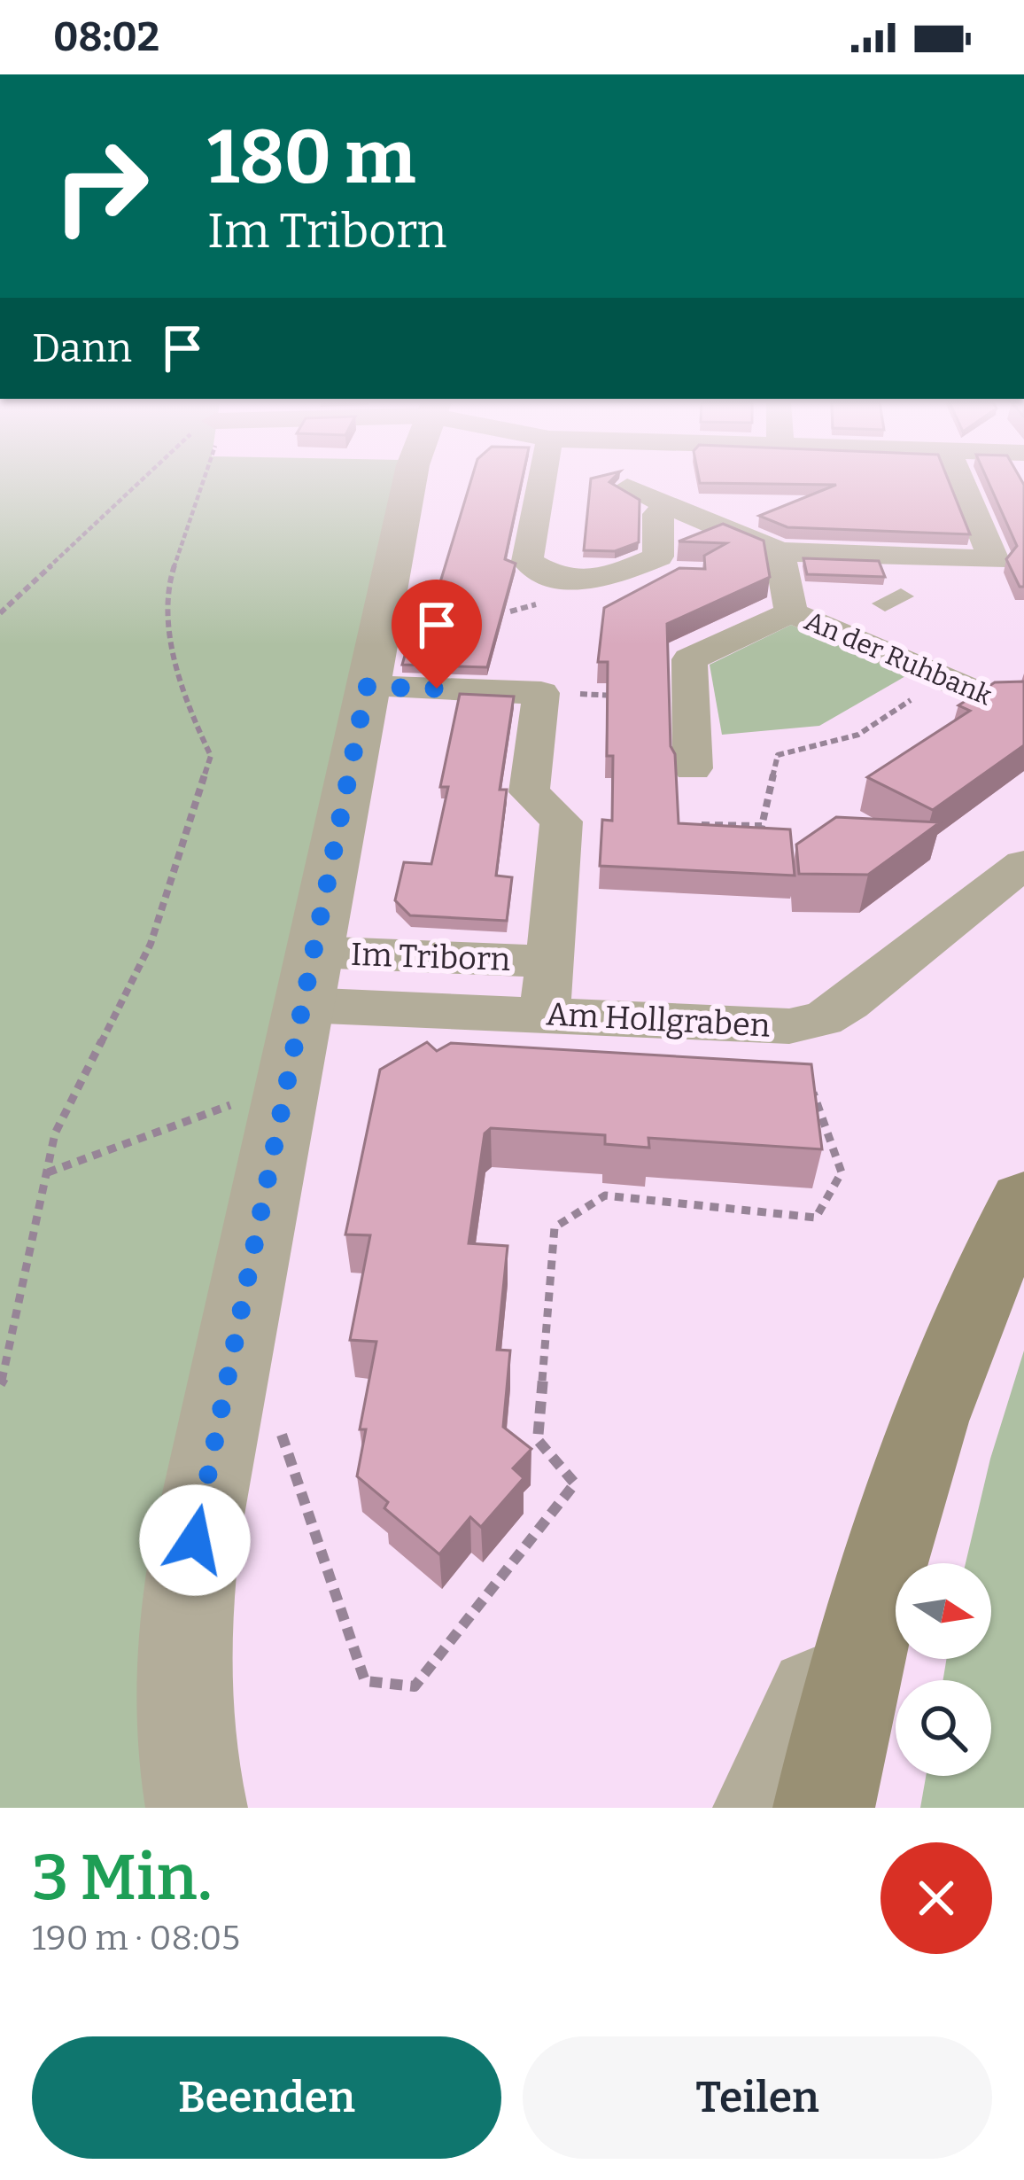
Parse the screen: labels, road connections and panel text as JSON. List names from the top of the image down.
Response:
{
  "streets": {
    "street": ["An der Ruhbank", "Im Triborn", "Am Hollgraben"]
  },
  "crossings": [
    ["Im Triborn", "Am Hollgraben"]
  ],
  "north": "right",
  "page": {
    "status": "08:02",
    "turn": ["180 m", "Im Triborn"],
    "then": "Dann",
    "heading": ["3 Min.", "190 m · 08:05"],
    "buttons": ["Beenden", "Teilen"]
  }
}
